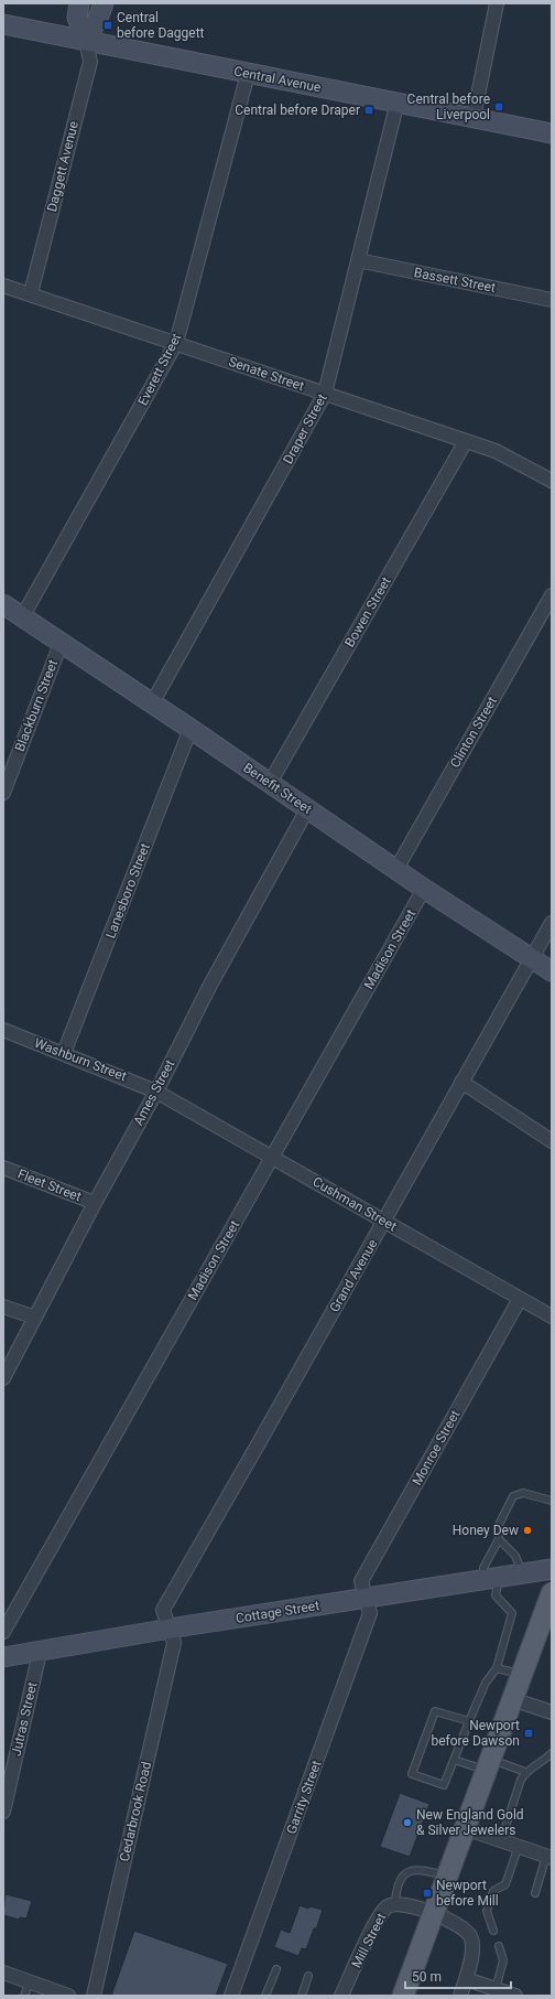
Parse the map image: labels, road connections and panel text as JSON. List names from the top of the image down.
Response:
{
  "streets": {
    "main road": [
      "Central Avenue",
      "Daggett Avenue",
      "Benefit Street",
      "Cottage Street"
    ],
    "street": [
      "Bassett Street",
      "Everett Street",
      "Senate Street",
      "Draper Street",
      "Bowen Street",
      "Blackburn Street",
      "Clinton Street",
      "Lanesboro Street",
      "Madison Street",
      "Washburn Street",
      "Ames Street",
      "Fleet Street",
      "Cushman Street",
      "Grand Avenue",
      "Monroe Street",
      "Jutras Street",
      "Garrity Street",
      "Cedarbrook Road",
      "Mill Street"
    ]
  },
  "crossings": [
    ["Central Avenue", "Daggett Avenue"],
    ["Central Avenue", "Everett Street"],
    ["Central Avenue", "Draper Street"],
    ["Daggett Avenue", "Senate Street"],
    ["Bassett Street", "Draper Street"],
    ["Everett Street", "Senate Street"],
    ["Everett Street", "Benefit Street"],
    ["Senate Street", "Draper Street"],
    ["Senate Street", "Bowen Street"],
    ["Draper Street", "Benefit Street"],
    ["Bowen Street", "Benefit Street"],
    ["Blackburn Street", "Benefit Street"],
    ["Clinton Street", "Benefit Street"],
    ["Benefit Street", "Lanesboro Street"],
    ["Benefit Street", "Madison Street"],
    ["Benefit Street", "Ames Street"],
    ["Benefit Street", "Grand Avenue"],
    ["Lanesboro Street", "Washburn Street"],
    ["Madison Street", "Cushman Street"],
    ["Washburn Street", "Ames Street"],
    ["Washburn Street", "Cushman Street"],
    ["Ames Street", "Fleet Street"],
    ["Ames Street", "Cushman Street"],
    ["Cushman Street", "Grand Avenue"],
    ["Cushman Street", "Monroe Street"],
    ["Grand Avenue", "Cottage Street"],
    ["Grand Avenue", "Cedarbrook Road"],
    ["Monroe Street", "Cottage Street"],
    ["Monroe Street", "Garrity Street"],
    ["Cottage Street", "Jutras Street"],
    ["Cottage Street", "Garrity Street"],
    ["Cottage Street", "Cedarbrook Road"]
  ],
  "places": {
    "transit": [
      "Central before Daggett",
      "Central before Liverpool",
      "Central before Draper",
      "Newport before Dawson",
      "Newport before Mill"
    ],
    "other": ["Honey Dew", "New England Gold & Silver Jewelers"]
  },
  "scale_bar": "50 m"
}
